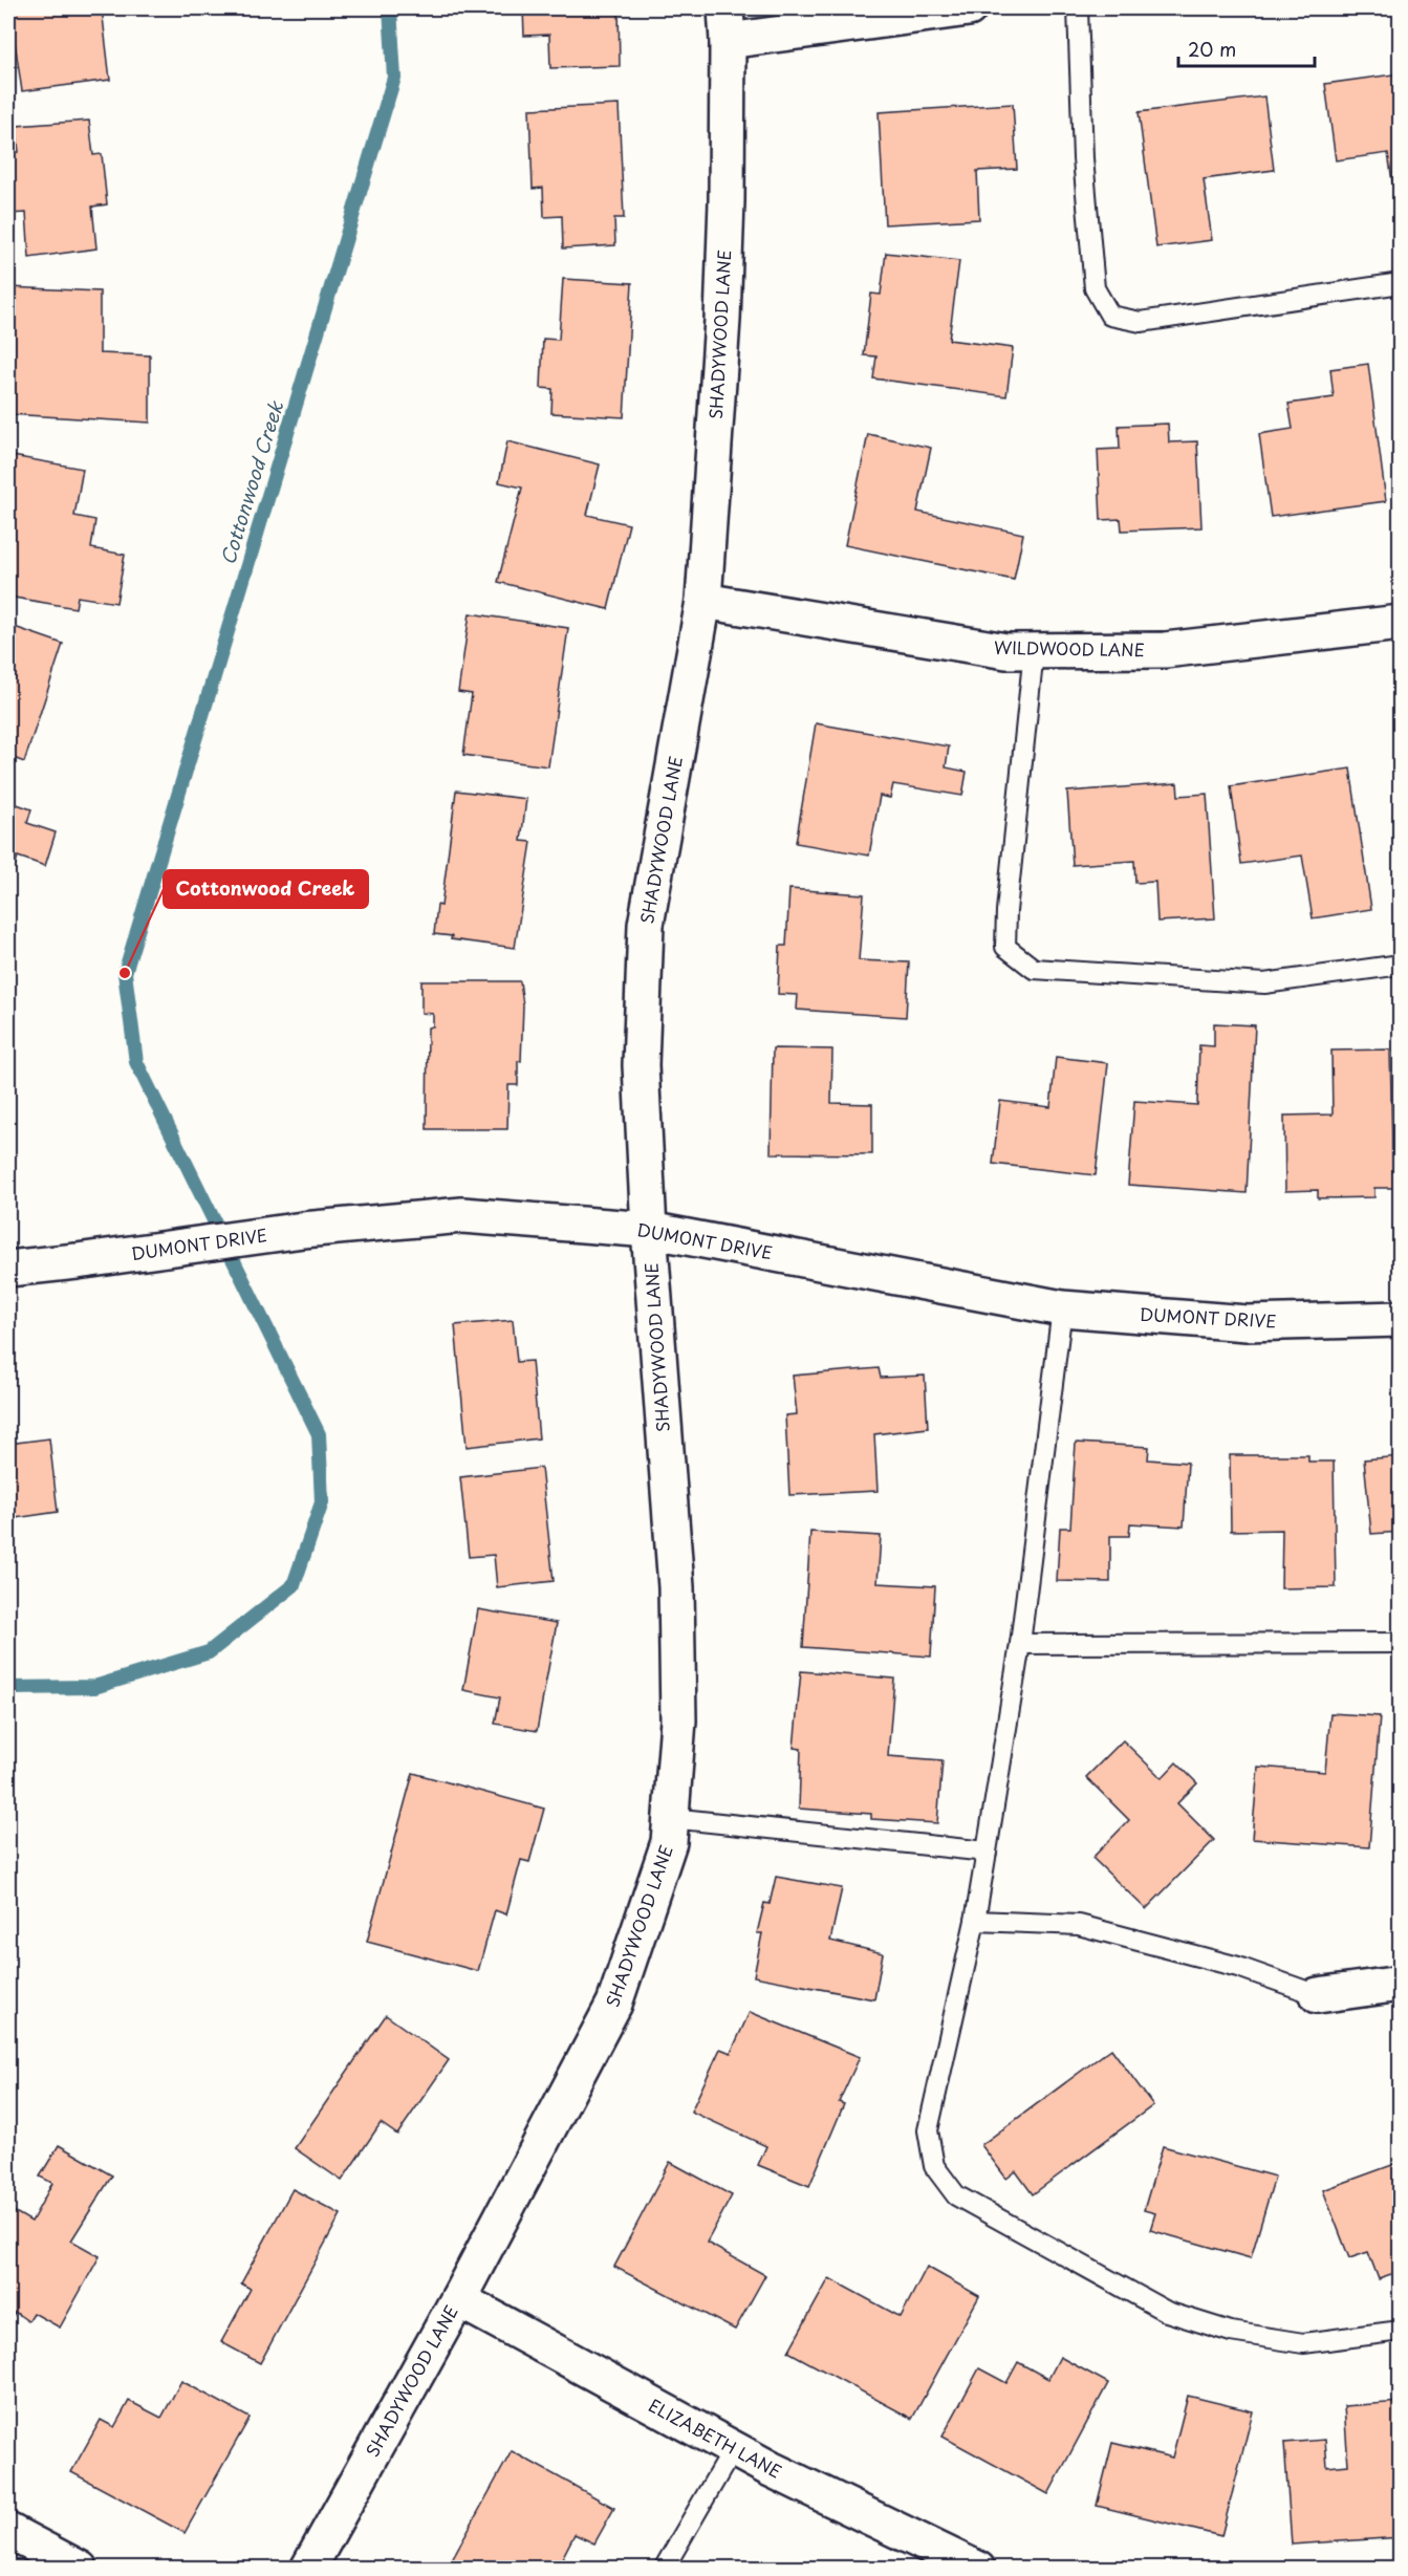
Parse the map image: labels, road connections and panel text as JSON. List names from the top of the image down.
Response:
{
  "streets": {
    "street": [
      "SHADYWOOD LANE",
      "WILDWOOD LANE",
      "DUMONT DRIVE",
      "ELIZABETH LANE"
    ]
  },
  "crossings": [
    ["SHADYWOOD LANE", "WILDWOOD LANE"],
    ["SHADYWOOD LANE", "DUMONT DRIVE"],
    ["SHADYWOOD LANE", "ELIZABETH LANE"]
  ],
  "water": ["Cottonwood Creek"],
  "places": ["Cottonwood Creek"],
  "scale_bar": "20 m"
}
